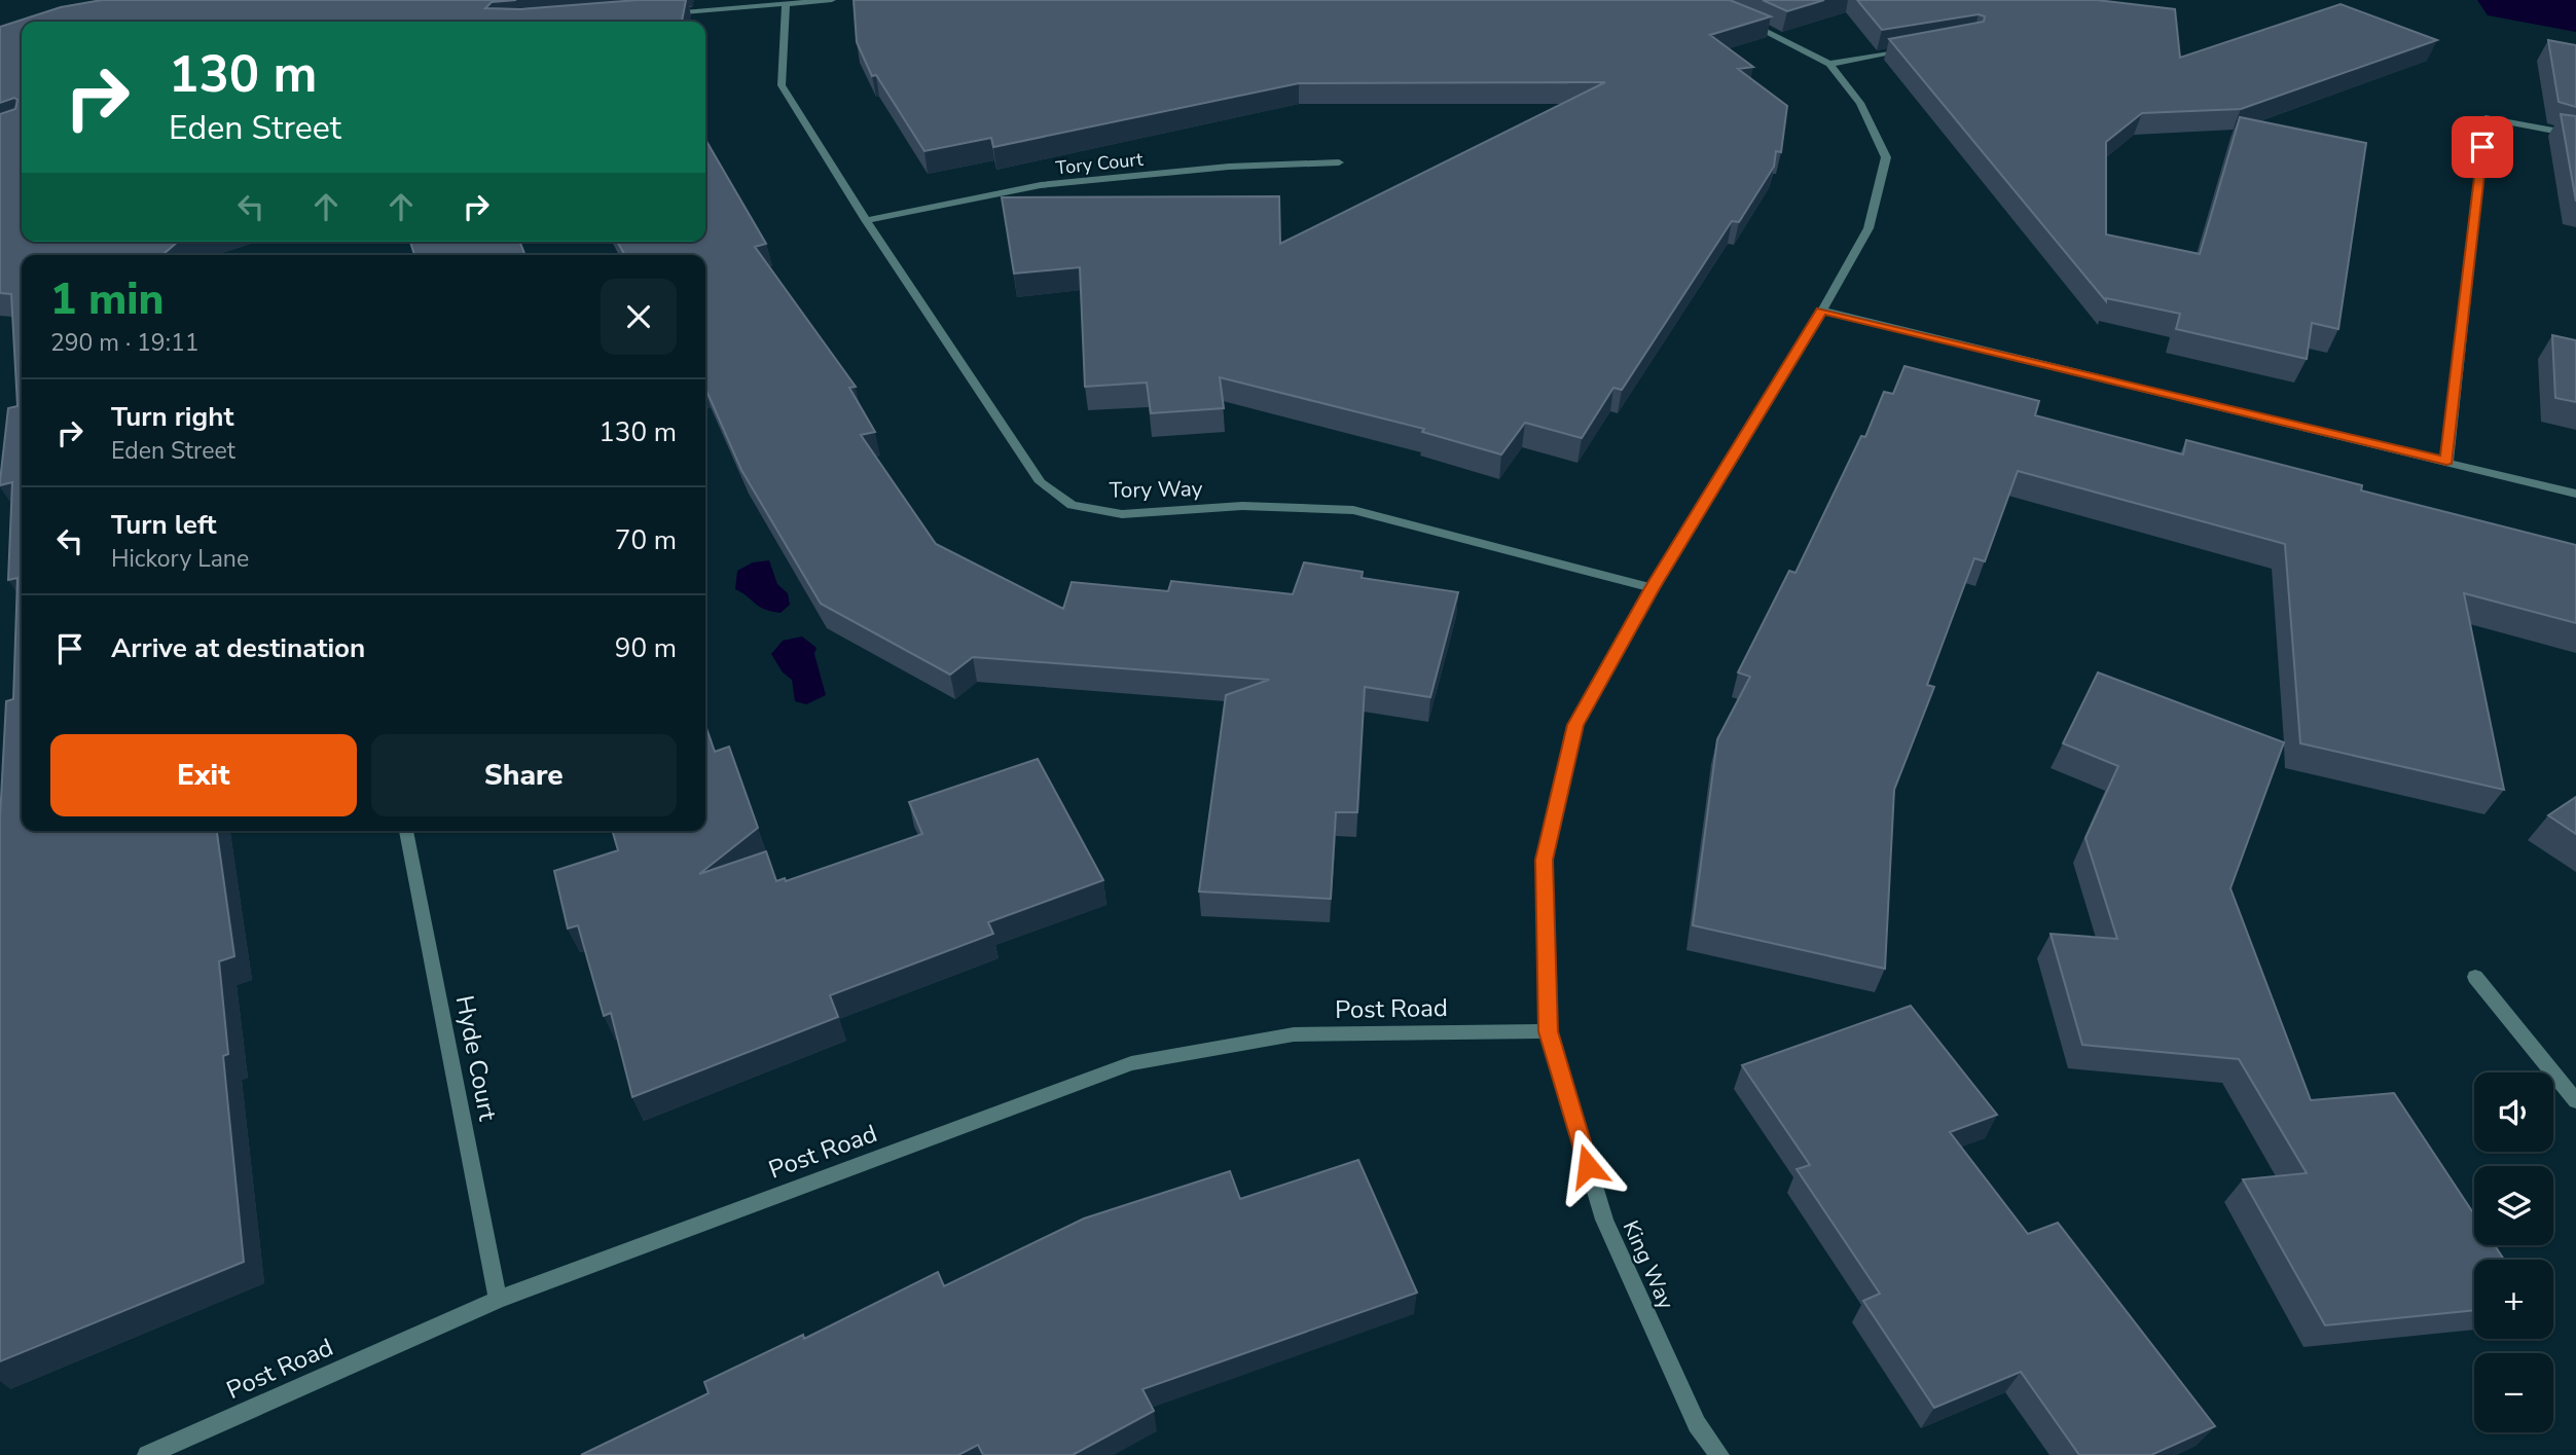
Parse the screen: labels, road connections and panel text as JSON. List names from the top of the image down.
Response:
{
  "streets": {
    "street": [
      "Tory Court",
      "Tory Way",
      "Post Road",
      "Hyde Court",
      "King Way"
    ]
  },
  "crossings": [
    ["Tory Court", "Tory Way"],
    ["Tory Way", "King Way"],
    ["Post Road", "Hyde Court"],
    ["Post Road", "King Way"]
  ],
  "page": {
    "turn": ["130 m", "Eden Street"],
    "heading": ["1 min", "290 m · 19:11"],
    "list": [
      {
        "name": "Turn right",
        "note": "Eden Street",
        "value": "130 m"
      },
      {
        "name": "Turn left",
        "note": "Hickory Lane",
        "value": "70 m"
      },
      {
        "name": "Arrive at destination",
        "value": "90 m"
      }
    ],
    "buttons": ["Exit", "Share"],
    "map_buttons": ["+", "−"]
  }
}
